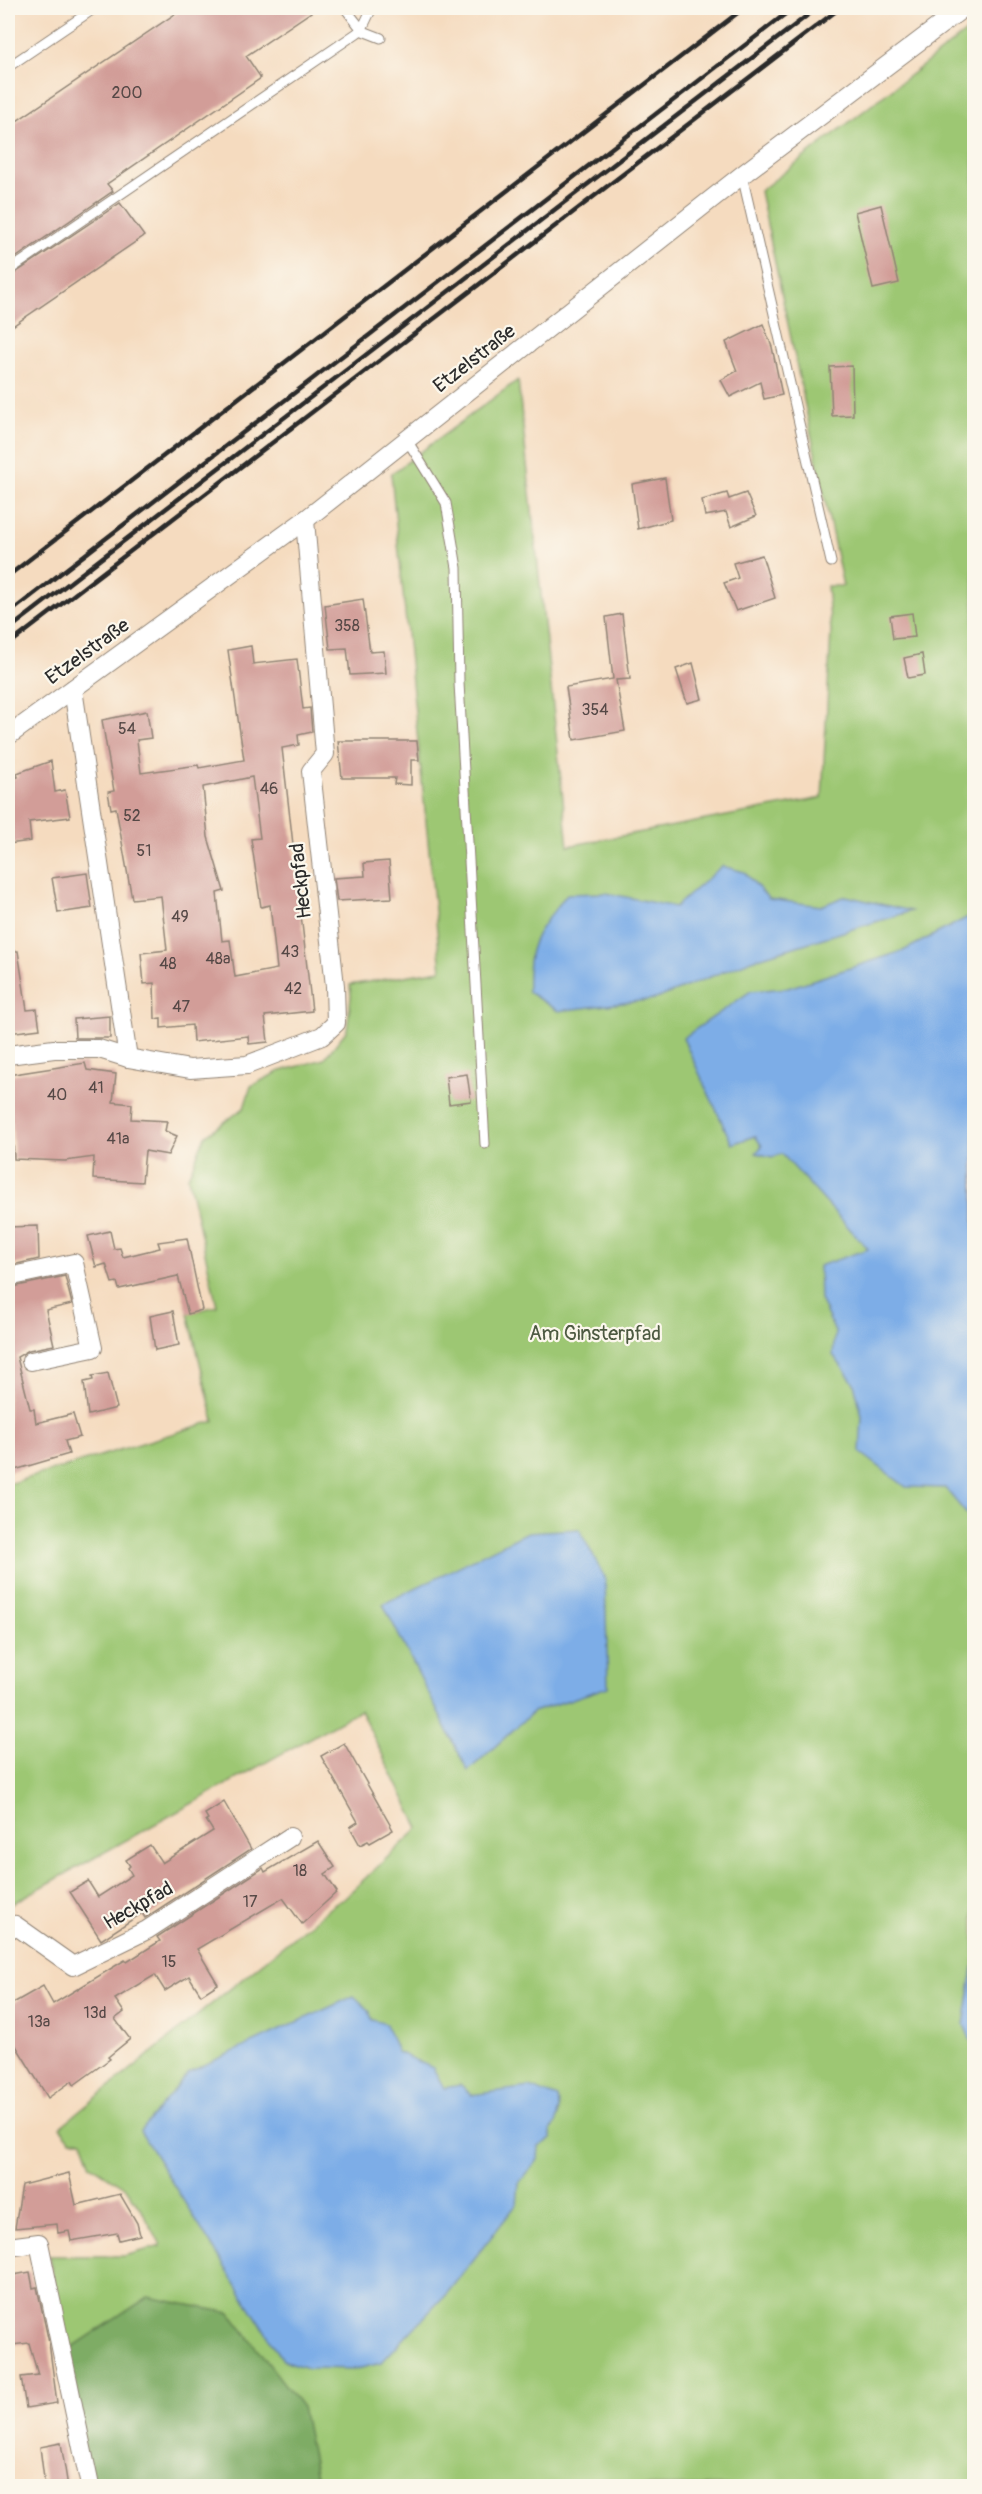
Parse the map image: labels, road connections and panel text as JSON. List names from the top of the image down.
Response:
{
  "streets": {
    "street": ["Etzelstraße", "Heckpfad"]
  },
  "crossings": [
    ["Etzelstraße", "Heckpfad"]
  ],
  "parks": ["Am Ginsterpfad"],
  "house_numbers": [
    "200",
    "358",
    "354",
    "54",
    "46",
    "52",
    "51",
    "49",
    "43",
    "48a",
    "48",
    "42",
    "47",
    "41",
    "40",
    "41a",
    "18",
    "17",
    "15",
    "13d",
    "13a"
  ]
}
